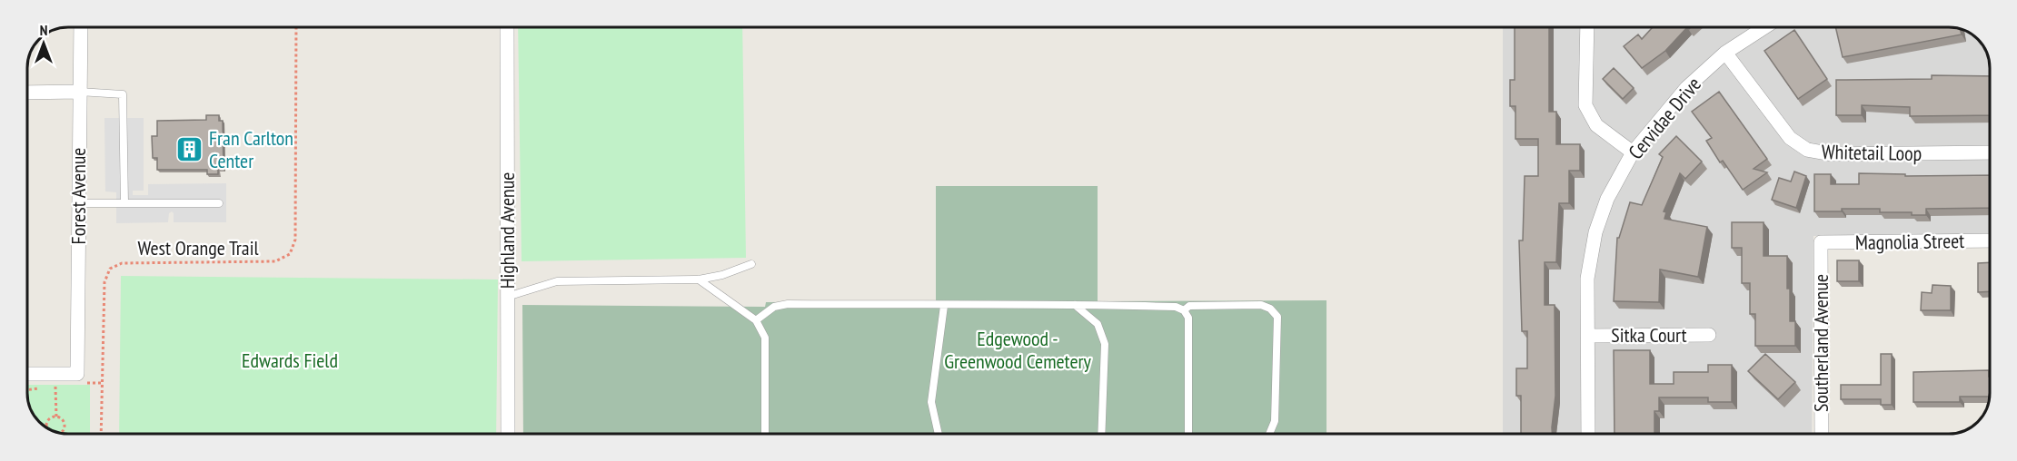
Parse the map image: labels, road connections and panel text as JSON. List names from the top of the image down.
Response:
{
  "streets": {
    "street": [
      "Cervidae Drive",
      "Whitetail Loop",
      "Forest Avenue",
      "Highland Avenue",
      "Magnolia Street",
      "Sitka Court",
      "Southerland Avenue"
    ],
    "path": ["West Orange Trail"]
  },
  "crossings": [
    ["Cervidae Drive", "Whitetail Loop"],
    ["Cervidae Drive", "Sitka Court"],
    ["Magnolia Street", "Southerland Avenue"]
  ],
  "parks": ["Edgewood - Greenwood Cemetery", "Edwards Field"],
  "places": {
    "building": ["Fran Carlton Center"]
  },
  "north": "top"
}
